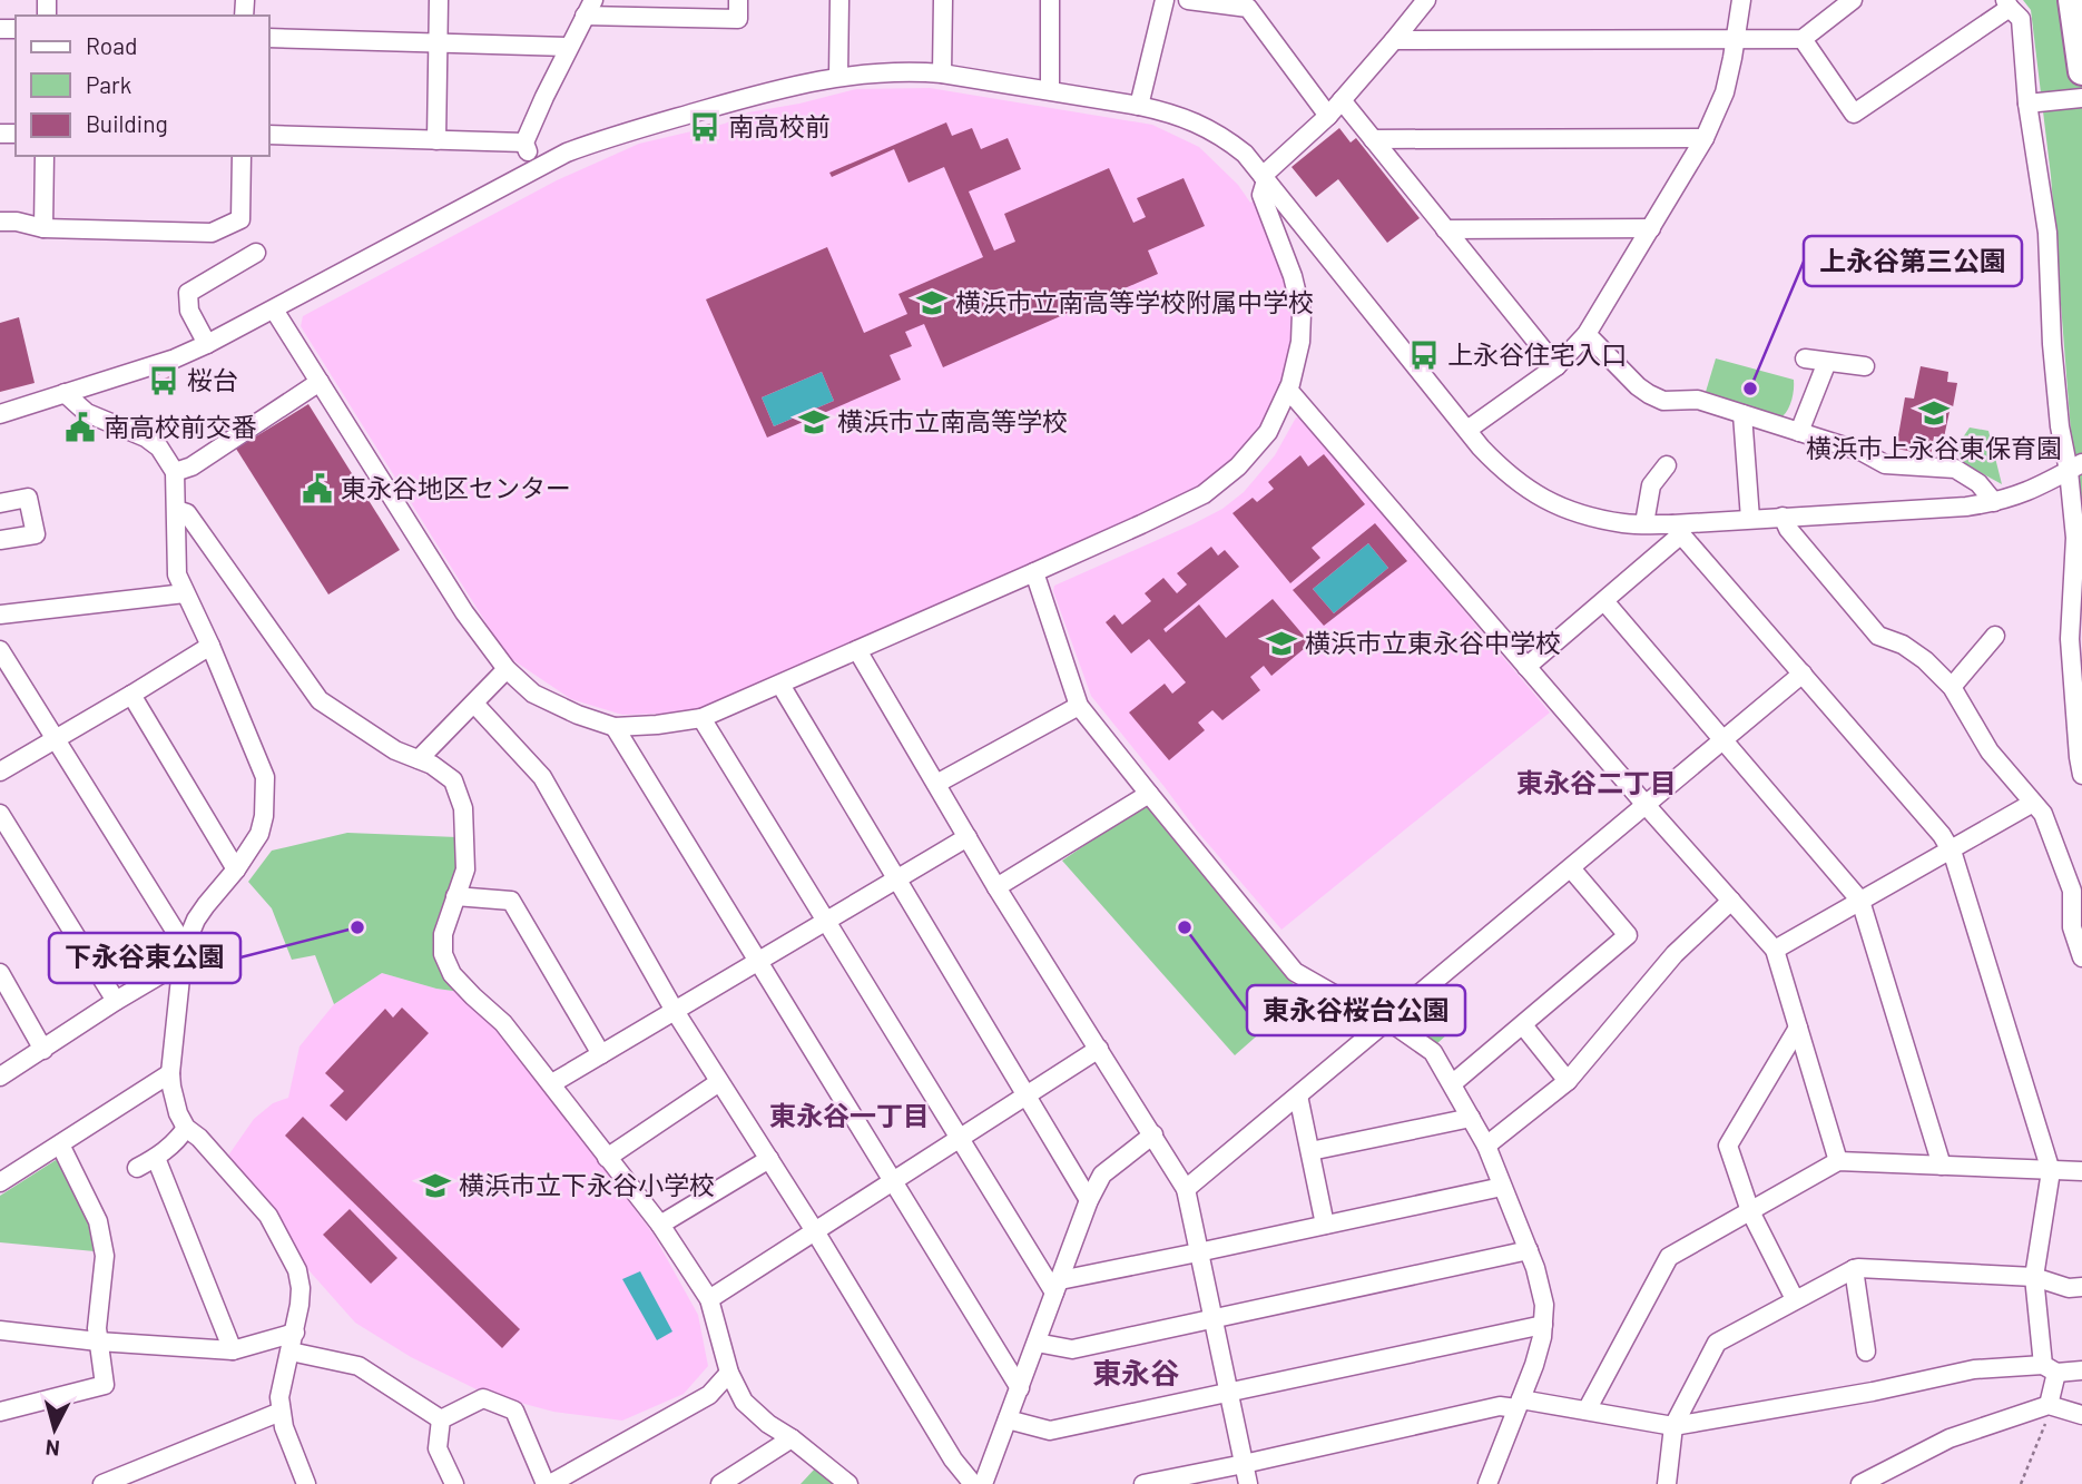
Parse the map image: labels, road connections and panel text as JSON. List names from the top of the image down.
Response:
{
  "districts": ["東永谷二丁目", "東永谷一丁目", "東永谷"],
  "places": {
    "bus stop": ["南高校前", "上永谷住宅入口", "桜台"],
    "school or university": [
      "横浜市立南高等学校附属中学校",
      "横浜市上永谷東保育園",
      "横浜市立南高等学校",
      "横浜市立東永谷中学校",
      "横浜市立下永谷小学校"
    ],
    "other": ["上永谷第三公園", "下永谷東公園", "東永谷桜台公園"],
    "public building": ["南高校前交番", "東永谷地区センター"]
  },
  "legend": ["Road", "Park", "Building"],
  "north": "bottom"
}
